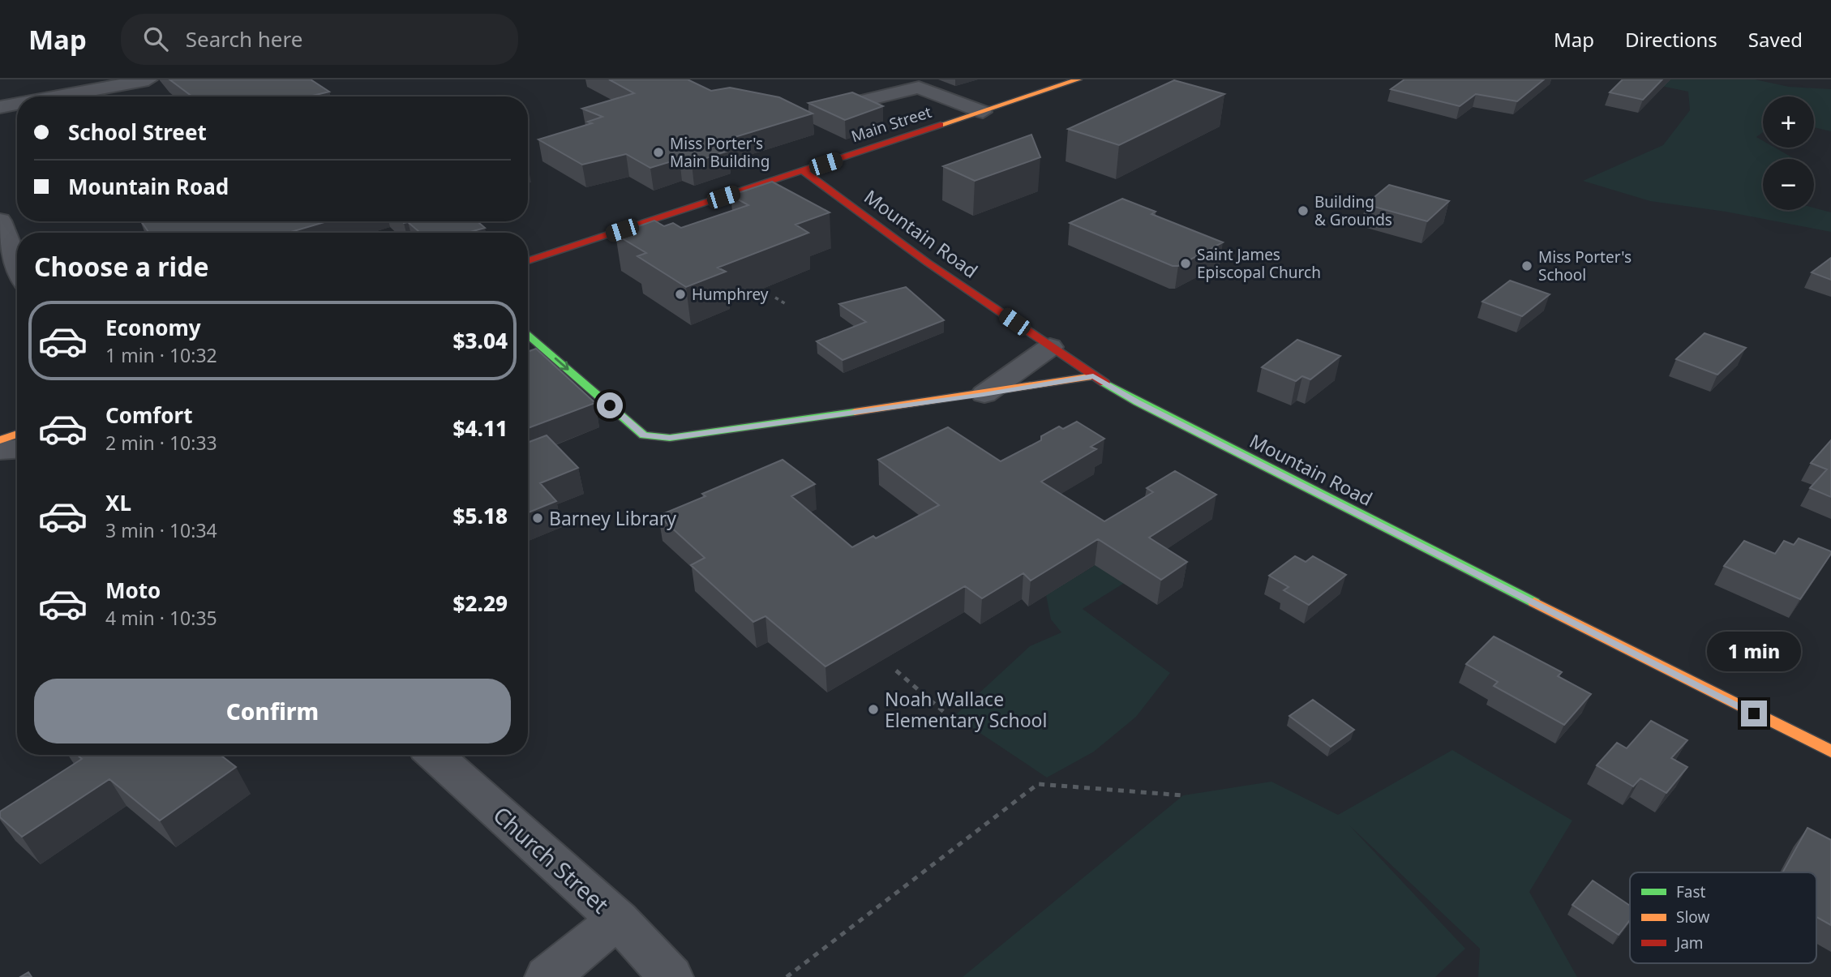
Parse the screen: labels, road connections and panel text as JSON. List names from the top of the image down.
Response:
{
  "streets": {
    "main road": ["Main Street", "Mountain Road"],
    "street": ["Church Street"]
  },
  "crossings": [
    ["Main Street", "Mountain Road"]
  ],
  "places": [
    "Miss Porter's Main Building",
    "Building & Grounds",
    "Saint James Episcopal Church",
    "Miss Porter's School",
    "Humphrey",
    "Barney Library",
    "Noah Wallace Elementary School"
  ],
  "legend": ["Fast", "Slow", "Jam"],
  "page": {
    "header": "Map",
    "search": "Search here",
    "nav": ["Map", "Directions", "Saved"],
    "map_buttons": ["+", "−"],
    "banner": ["School Street", "Mountain Road"],
    "heading": "Choose a ride",
    "list": [
      {
        "name": "Economy",
        "note": "1 min · 10:32",
        "value": "$3.04"
      },
      {
        "name": "Comfort",
        "note": "2 min · 10:33",
        "value": "$4.11"
      },
      {
        "name": "XL",
        "note": "3 min · 10:34",
        "value": "$5.18"
      },
      {
        "name": "Moto",
        "note": "4 min · 10:35",
        "value": "$2.29"
      }
    ],
    "bubble": "1 min",
    "buttons": "Confirm"
  }
}
